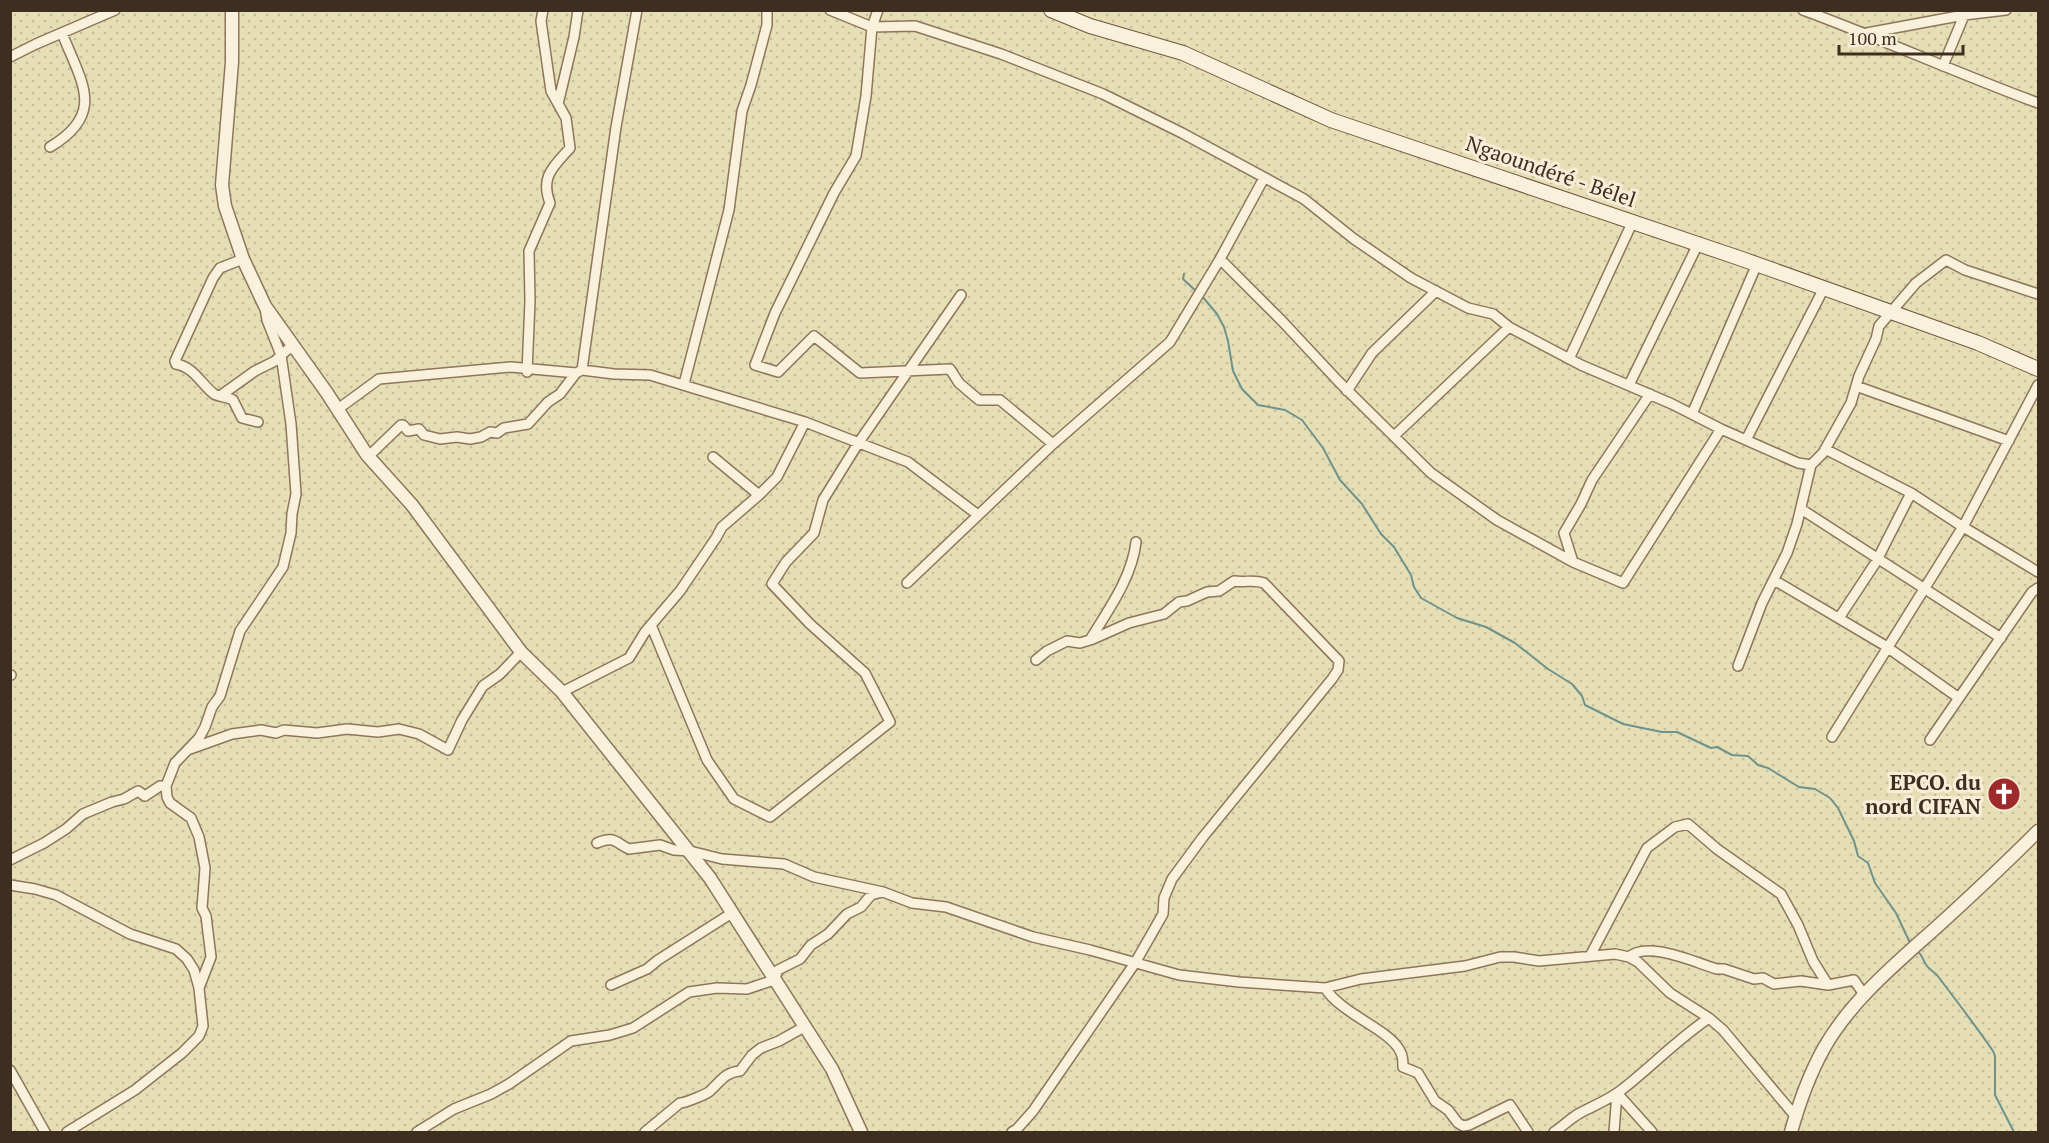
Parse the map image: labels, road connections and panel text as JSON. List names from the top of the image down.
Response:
{
  "streets": {
    "main road": ["Ngaoundéré - Bélel"]
  },
  "places": {
    "church": ["EPCO. du nord CIFAN"]
  },
  "scale_bar": "100 m"
}
